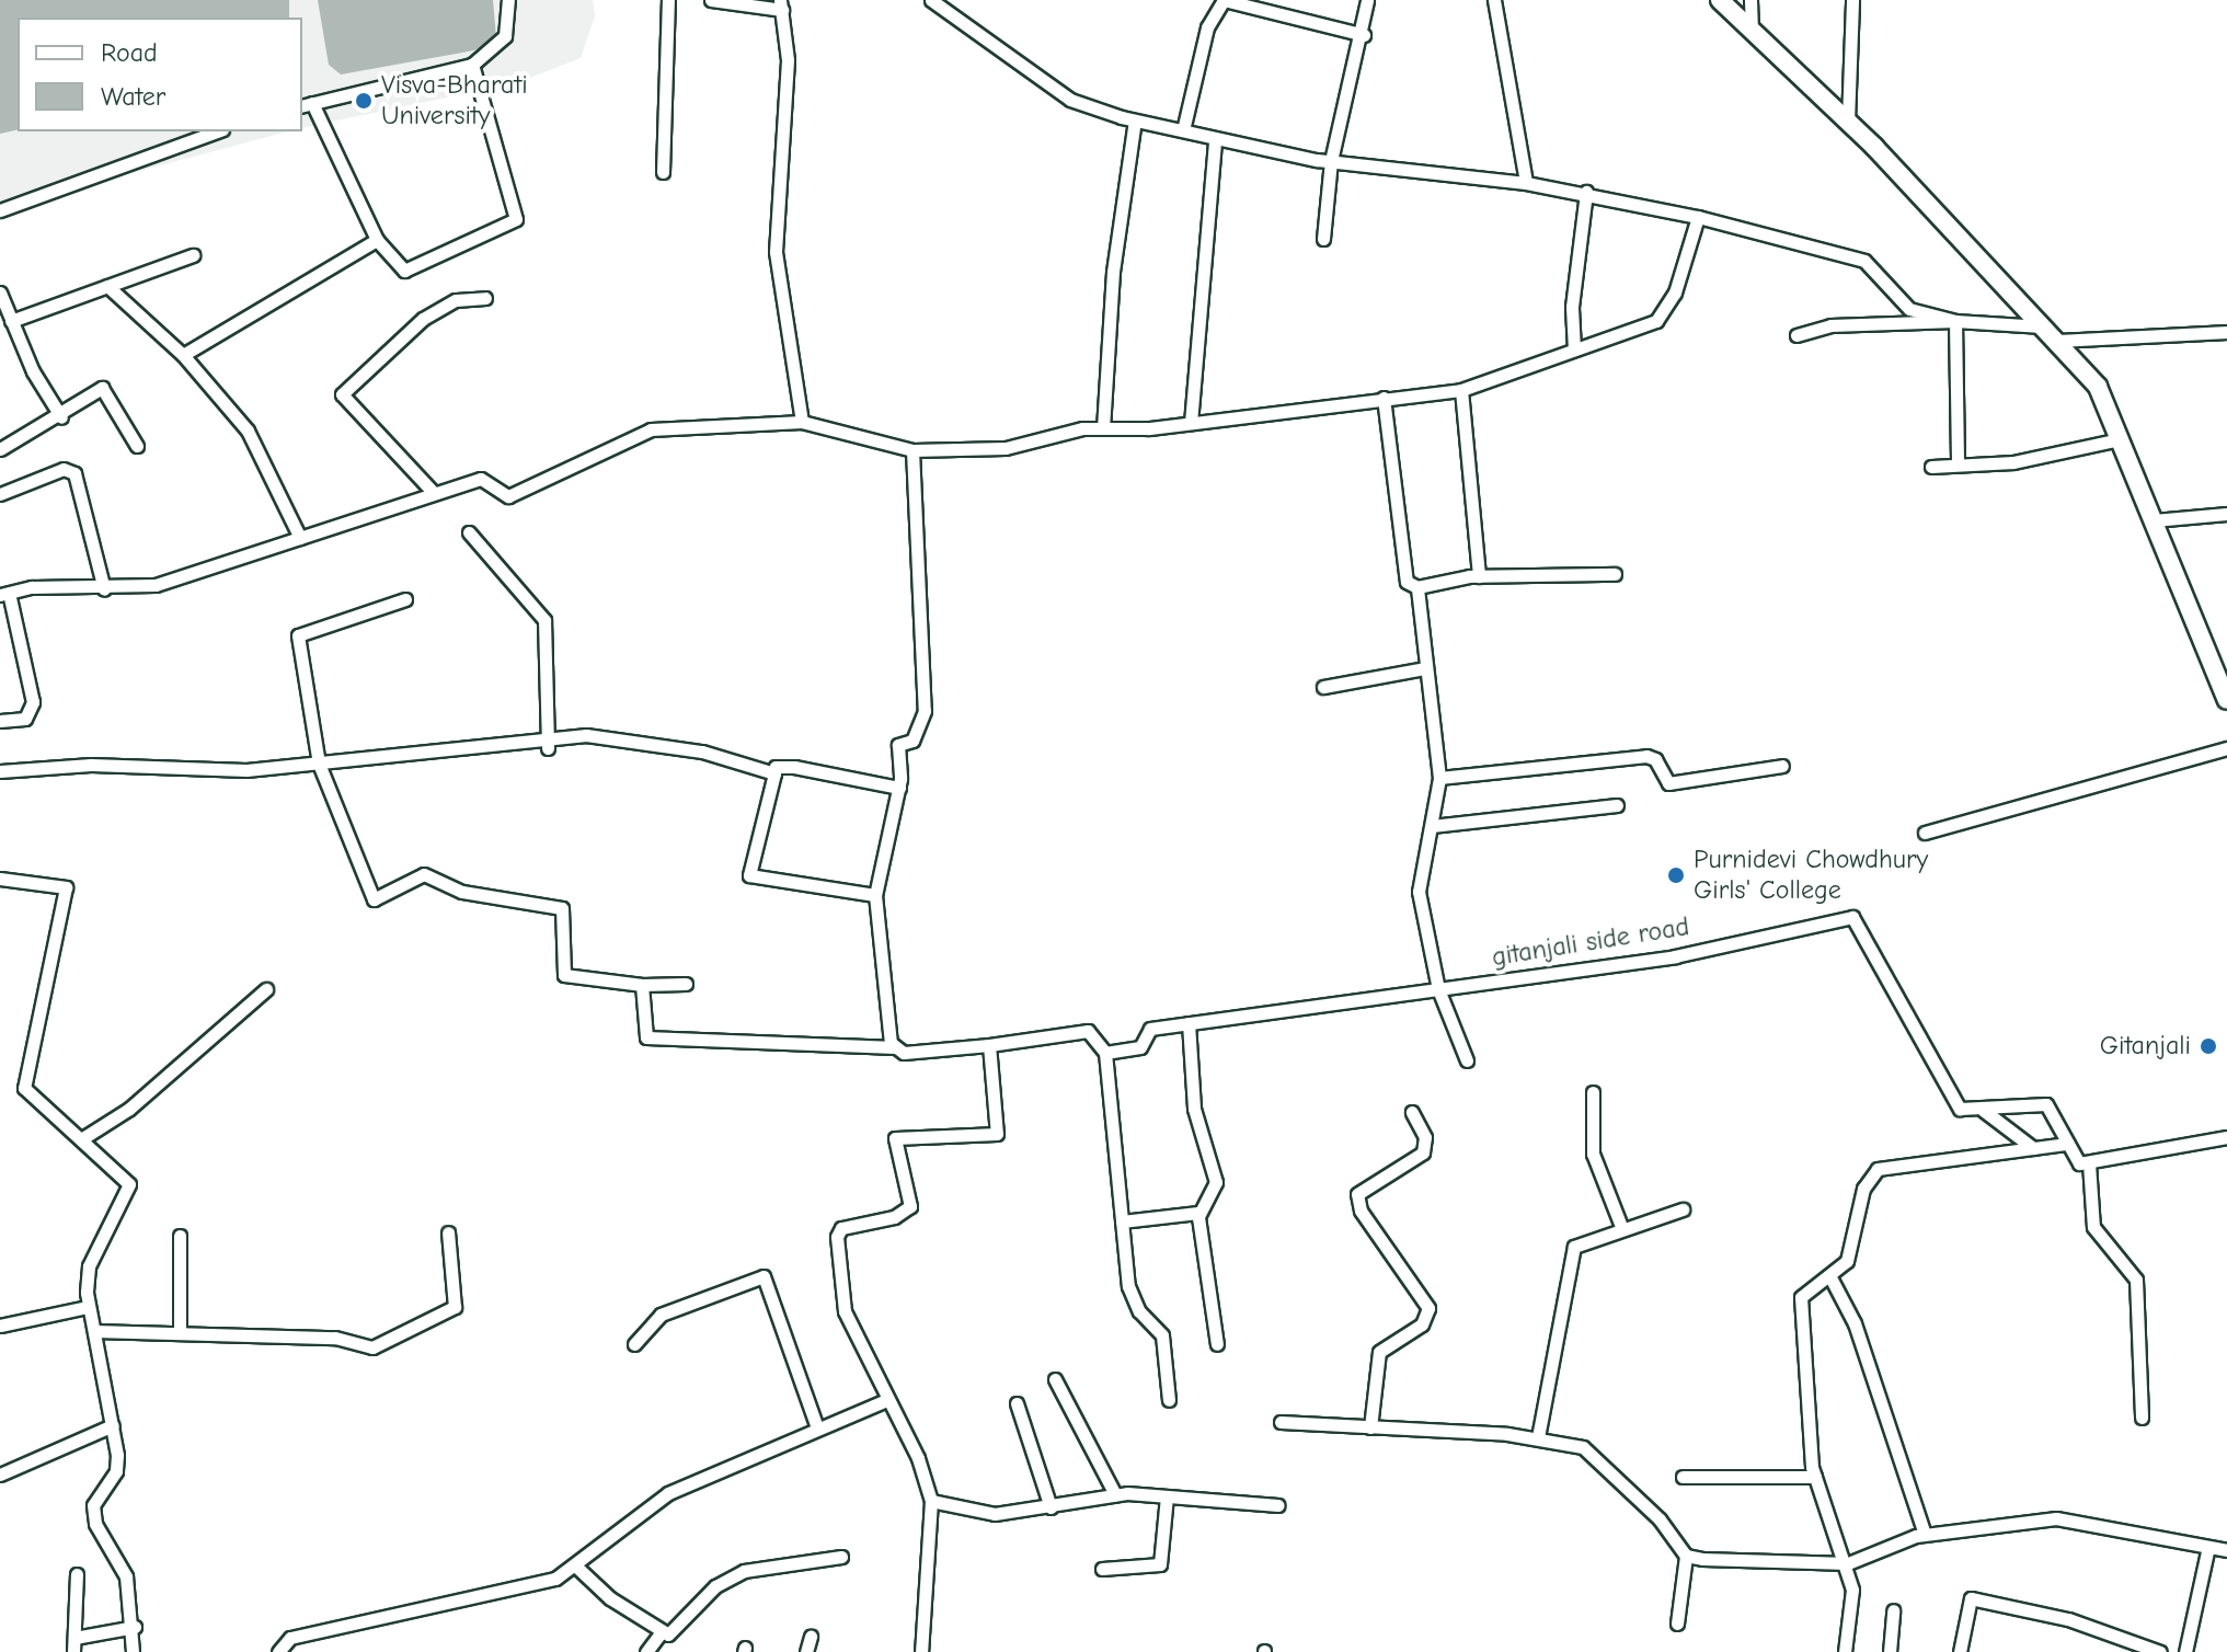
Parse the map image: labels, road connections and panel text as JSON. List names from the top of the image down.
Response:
{
  "streets": {
    "street": ["gitanjali side road"]
  },
  "places": ["Visva-Bharati University", "Purnidevi Chowdhury Girls' College", "Gitanjali"],
  "legend": ["Road", "Water"]
}
